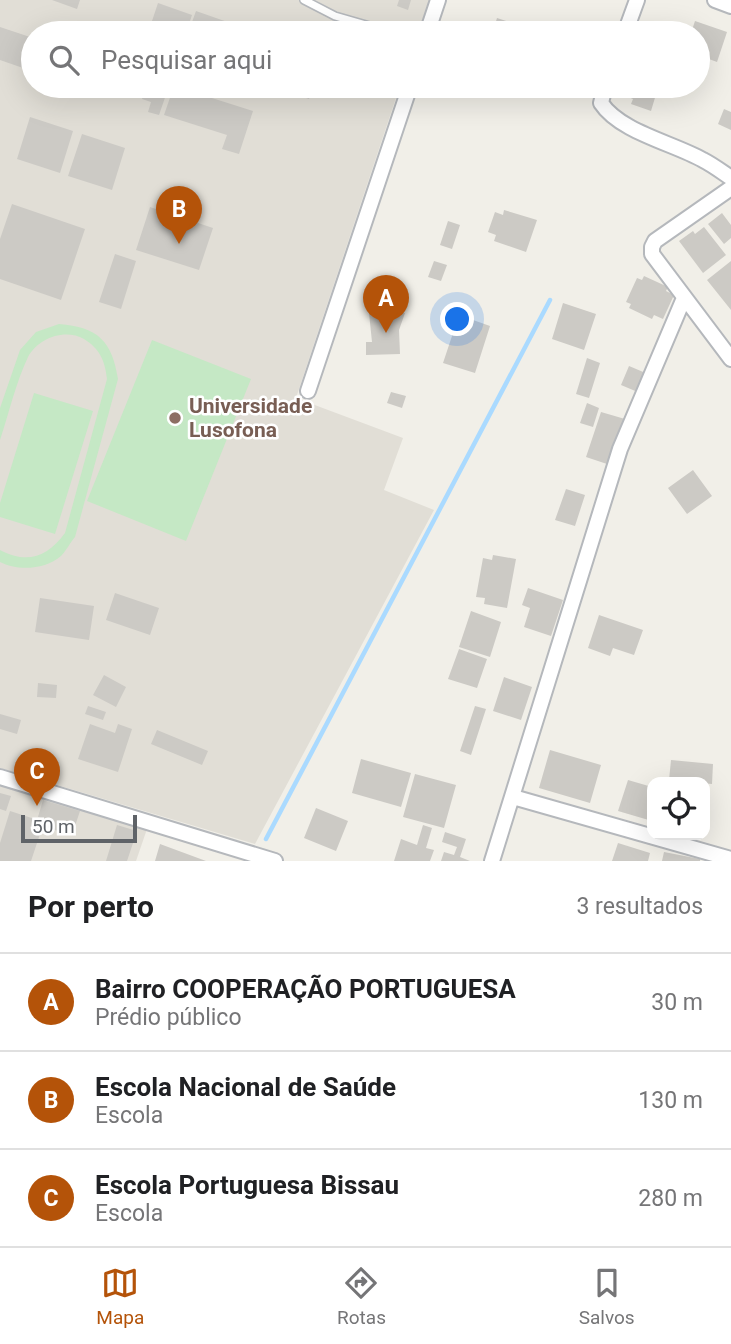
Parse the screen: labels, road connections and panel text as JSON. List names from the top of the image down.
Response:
{
  "places": ["Universidade Lusofona"],
  "scale_bar": "50 m",
  "page": {
    "search": "Pesquisar aqui",
    "pins": ["B", "A", "C"],
    "scale": "50 m",
    "heading": ["Por perto", "3 resultados"],
    "list": [
      {
        "mark": "A",
        "name": "Bairro COOPERAÇÃO PORTUGUESA",
        "note": "Prédio público",
        "value": "30 m"
      },
      {
        "mark": "B",
        "name": "Escola Nacional de Saúde",
        "note": "Escola",
        "value": "130 m"
      },
      {
        "mark": "C",
        "name": "Escola Portuguesa Bissau",
        "note": "Escola",
        "value": "280 m"
      }
    ],
    "nav": ["Mapa", "Rotas", "Salvos"]
  }
}
